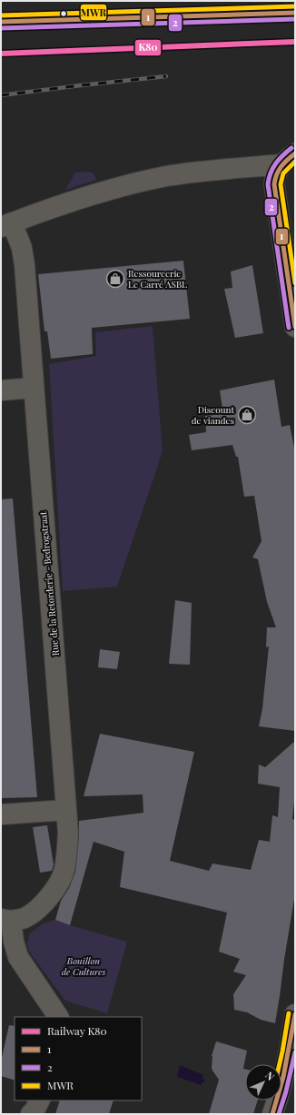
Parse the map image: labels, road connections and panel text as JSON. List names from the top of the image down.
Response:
{
  "streets": {
    "street": ["Rue de la Retorderie - Bedrogstraat"]
  },
  "parks": ["Bouillon de Cultures"],
  "places": {
    "shop": ["Ressourcerie Le Carré ASBL", "Discount de viandes"]
  },
  "lines": [
    "transit line MWR",
    "transit line 1",
    "transit line 2",
    "rail line K80"
  ],
  "legend": [
    "Railway K80",
    "1",
    "2",
    "MWR"
  ],
  "north": "top right"
}
